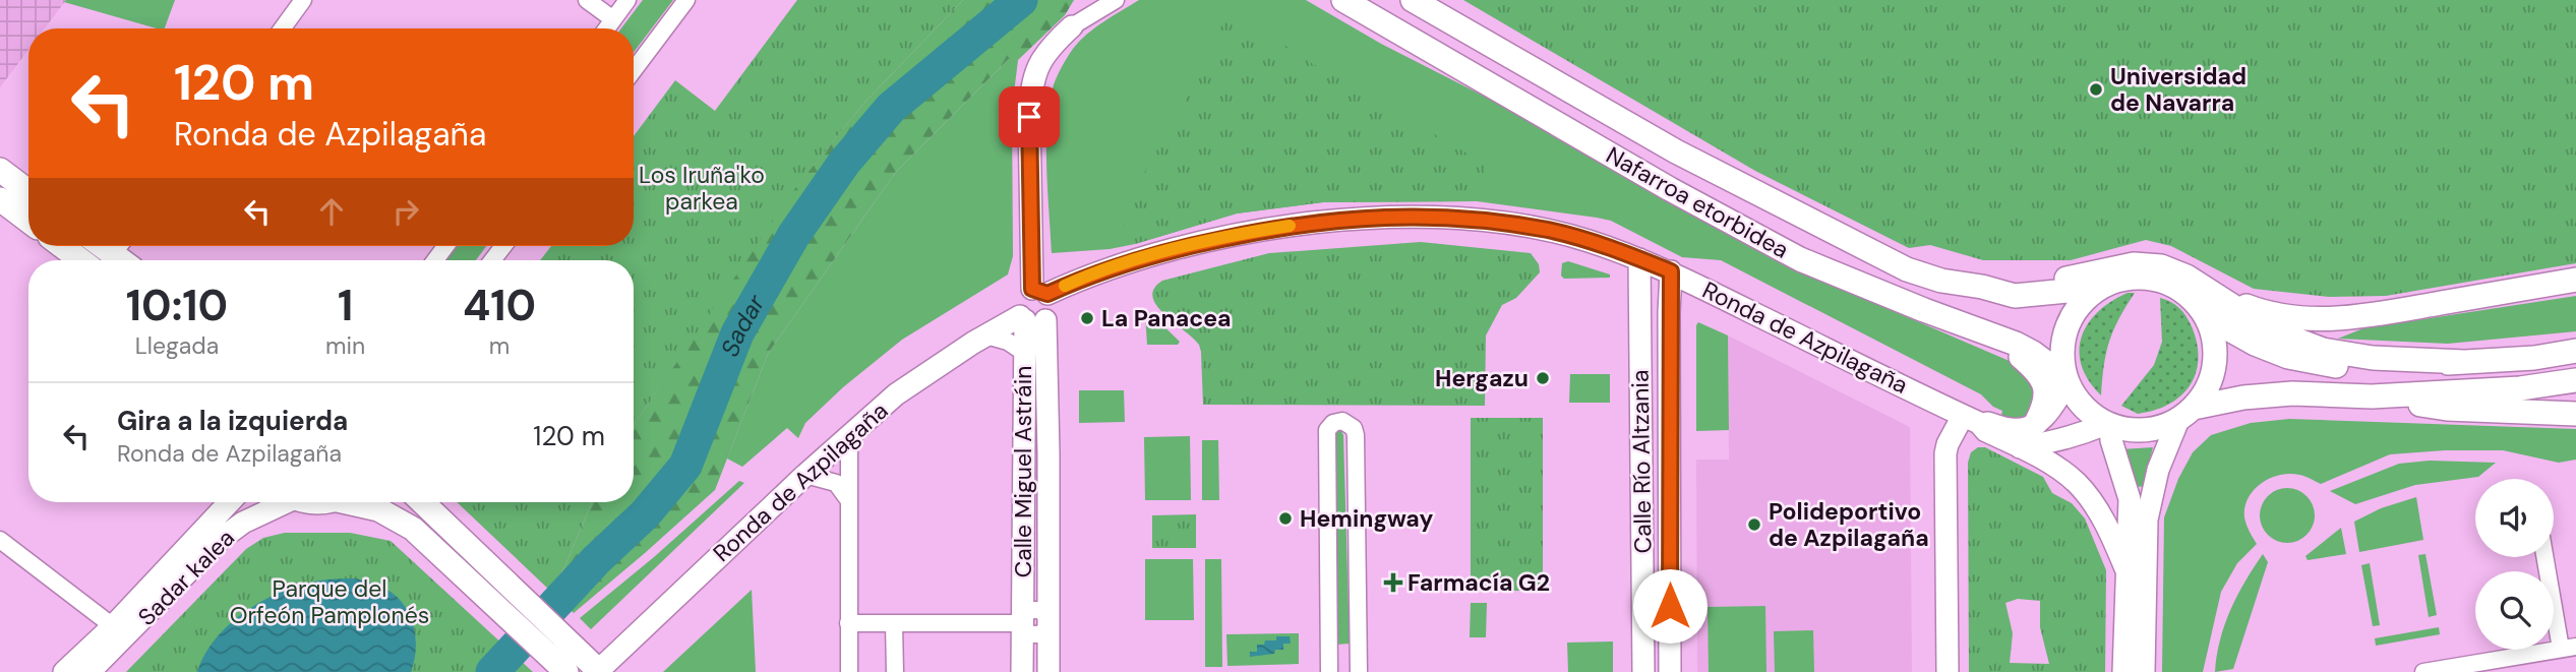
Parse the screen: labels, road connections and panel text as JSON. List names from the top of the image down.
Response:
{
  "streets": {
    "main road": ["Nafarroa etorbidea"],
    "street": [
      "Ronda de Azpilagaña",
      "Calle Río Altzania",
      "Calle Miguel Astráin",
      "Sadar kalea"
    ]
  },
  "crossings": [
    ["Ronda de Azpilagaña", "Calle Río Altzania"],
    ["Ronda de Azpilagaña", "Calle Miguel Astráin"]
  ],
  "water": ["Sadar"],
  "parks": ["Los Iruña'ko parkea", "Parque del Orfeón Pamplonés"],
  "places": {
    "other": [
      "Universidad de Navarra",
      "La Panacea",
      "Hergazu",
      "Hemingway",
      "Polideportivo de Azpilagaña"
    ],
    "health": ["Farmacía G2"]
  },
  "page": {
    "turn": ["120 m", "Ronda de Azpilagaña"],
    "eta": [
      "10:10",
      "Llegada",
      "1",
      "min",
      "410",
      "m"
    ],
    "list": [
      {
        "name": "Gira a la izquierda",
        "note": "Ronda de Azpilagaña",
        "value": "120 m"
      }
    ]
  }
}
